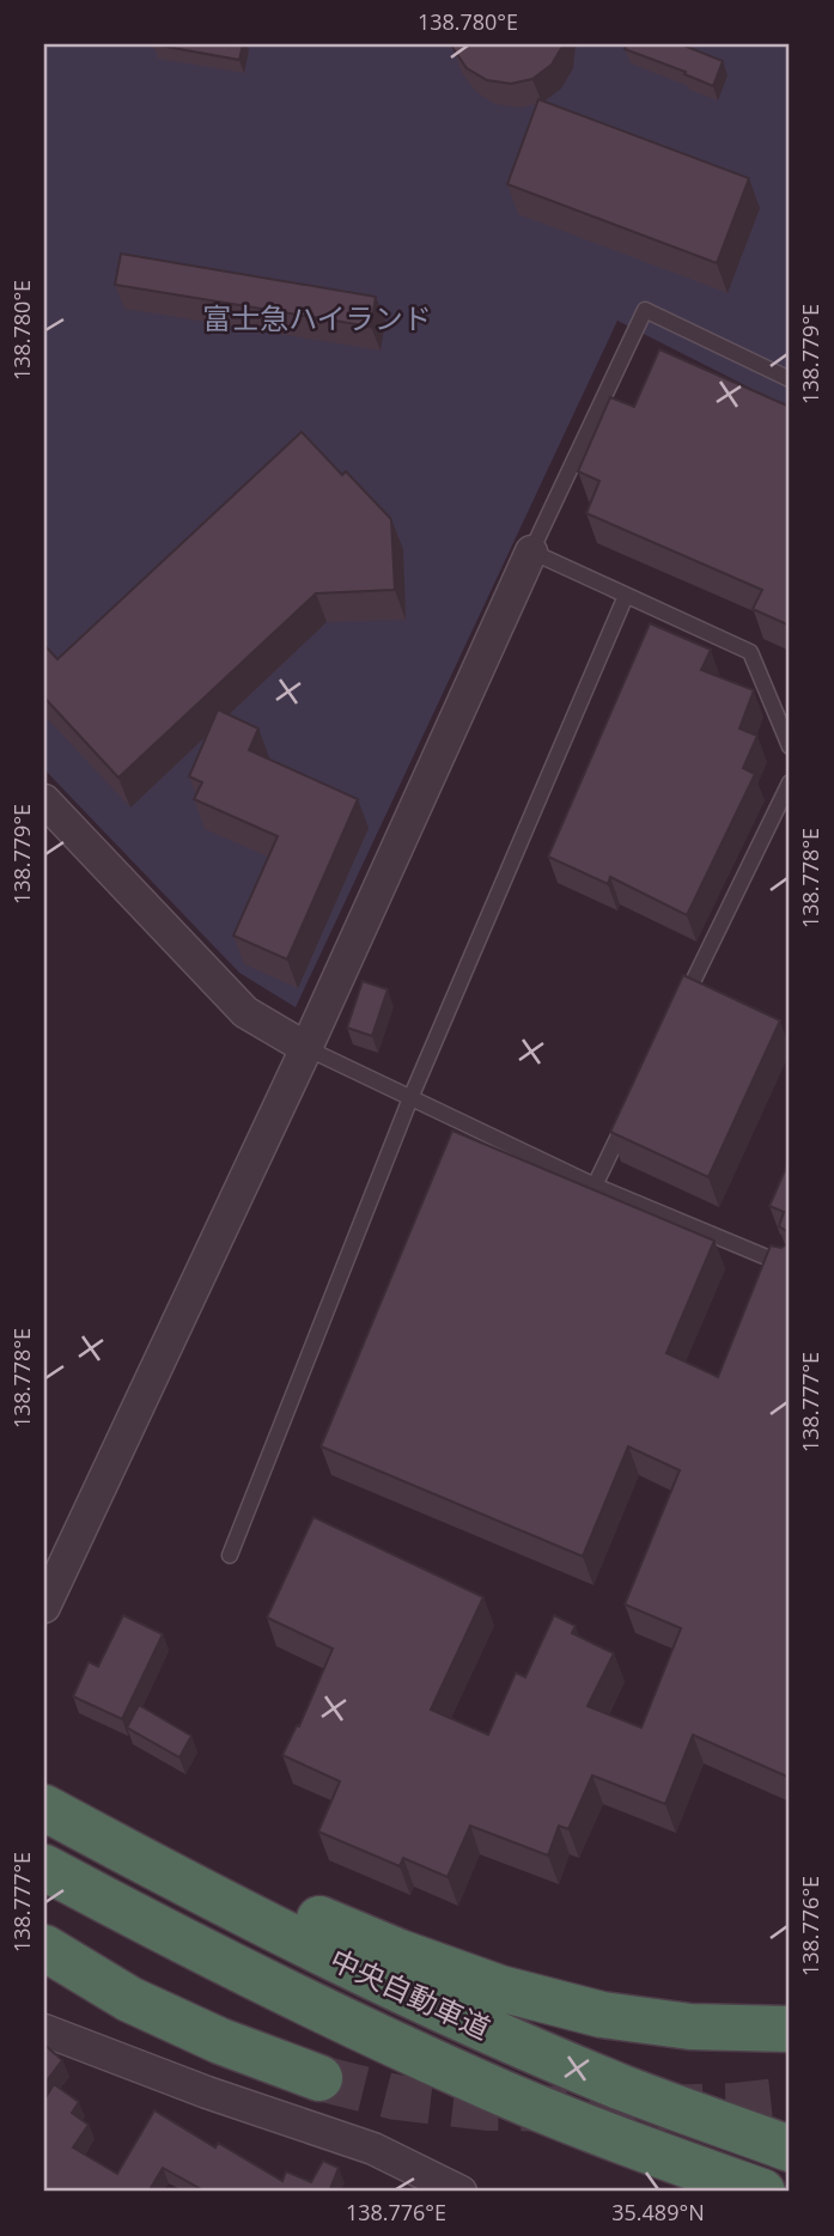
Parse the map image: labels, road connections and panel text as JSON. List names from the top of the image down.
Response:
{
  "streets": {
    "highway": ["中央自動車道"]
  },
  "parks": ["富士急ハイランド"],
  "coordinates": [
    "138.780°E",
    "138.779°E",
    "138.778°E",
    "138.777°E",
    "138.776°E",
    "35.489°N"
  ]
}
